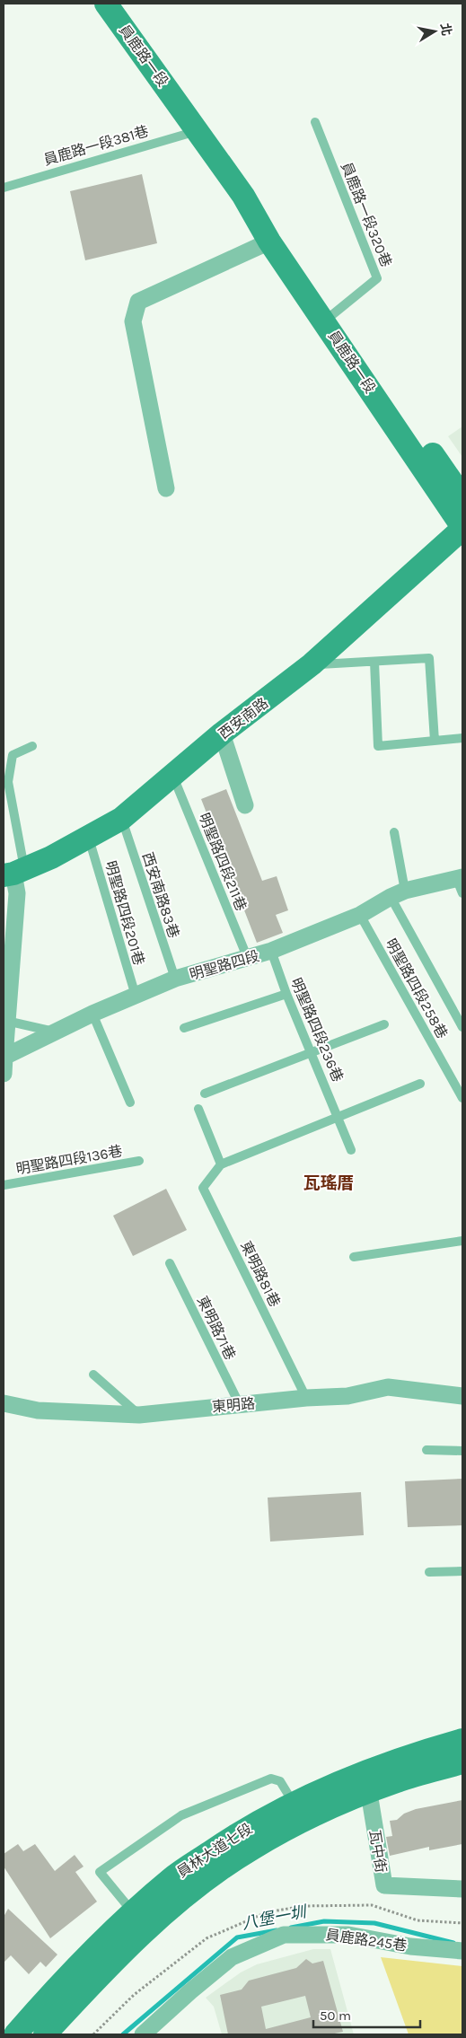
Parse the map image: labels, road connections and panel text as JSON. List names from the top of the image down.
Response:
{
  "streets": {
    "main road": ["員鹿路一段", "西安南路", "員林大道七段"],
    "street": [
      "明聖路四段",
      "東明路",
      "瓦中街",
      "員鹿路245巷"
    ],
    "lane": [
      "員鹿路一段381巷",
      "員鹿路一段320巷",
      "明聖路四段211巷",
      "西安南路83巷",
      "明聖路四段201巷",
      "明聖路四段258巷",
      "明聖路四段236巷",
      "明聖路四段136巷",
      "東明路81巷",
      "東明路71巷"
    ]
  },
  "crossings": [
    ["員鹿路一段", "員鹿路一段381巷"],
    ["員鹿路一段", "員鹿路一段320巷"],
    ["員鹿路一段", "西安南路"],
    ["西安南路", "明聖路四段211巷"],
    ["西安南路", "西安南路83巷"],
    ["西安南路", "明聖路四段201巷"],
    ["明聖路四段211巷", "明聖路四段"],
    ["西安南路83巷", "明聖路四段"],
    ["明聖路四段201巷", "明聖路四段"],
    ["明聖路四段", "明聖路四段258巷"],
    ["明聖路四段", "明聖路四段236巷"],
    ["東明路81巷", "東明路"],
    ["東明路71巷", "東明路"],
    ["員林大道七段", "瓦中街"]
  ],
  "districts": ["瓦瑤厝"],
  "water": ["八堡一圳"],
  "scale_bar": "50 m",
  "north": "right"
}
